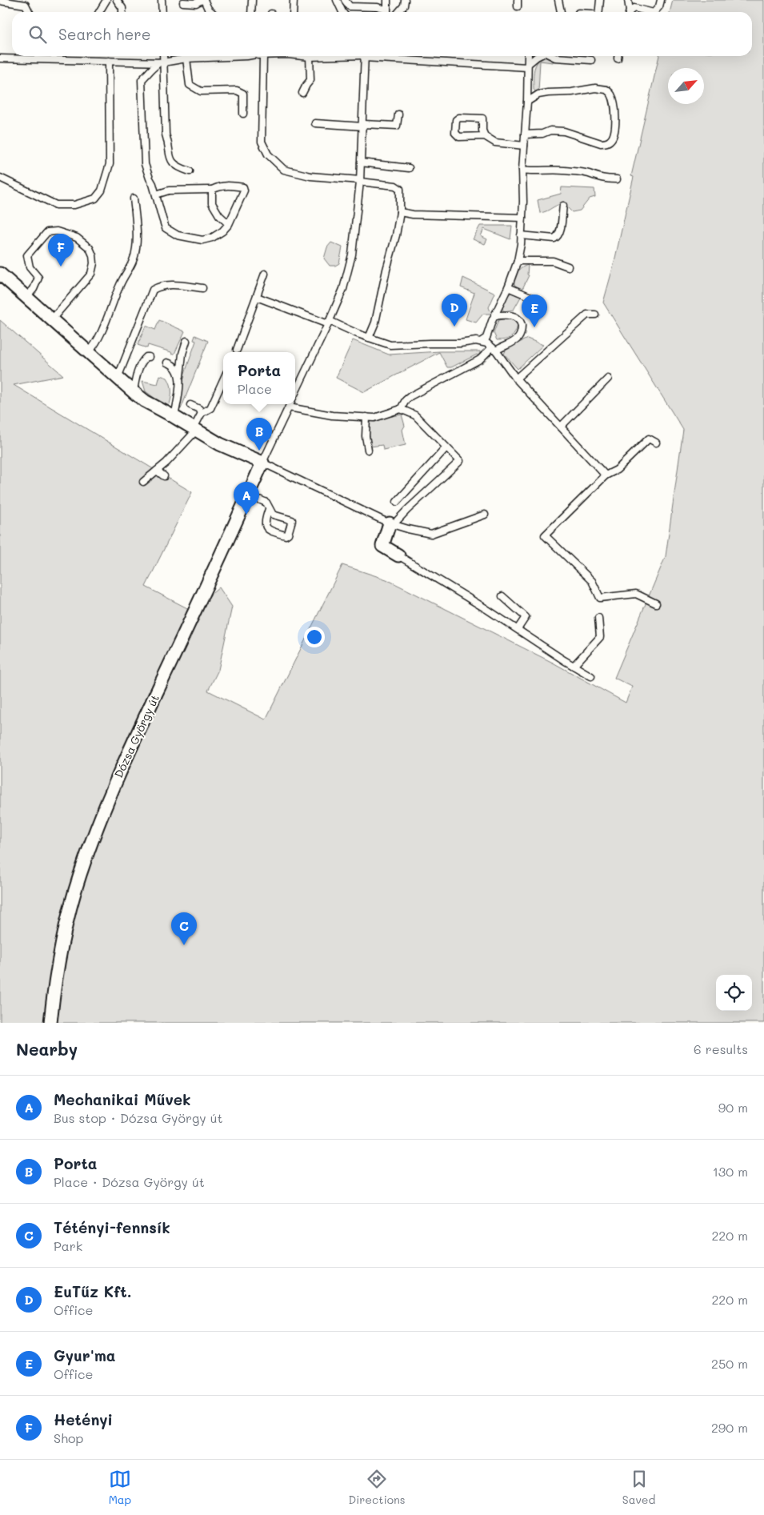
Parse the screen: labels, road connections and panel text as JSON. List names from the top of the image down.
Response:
{
  "streets": {
    "street": ["Dózsa György út"]
  },
  "north": "top right",
  "page": {
    "search": "Search here",
    "pins": [
      "F",
      "D",
      "E",
      "B",
      "A",
      "C"
    ],
    "popup": ["Porta", "Place"],
    "heading": ["Nearby", "6 results"],
    "list": [
      {
        "mark": "A",
        "name": "Mechanikai Művek",
        "note": "Bus stop · Dózsa György út",
        "value": "90 m"
      },
      {
        "mark": "B",
        "name": "Porta",
        "note": "Place · Dózsa György út",
        "value": "130 m"
      },
      {
        "mark": "C",
        "name": "Tétényi-fennsík",
        "note": "Park",
        "value": "220 m"
      },
      {
        "mark": "D",
        "name": "EuTűz Kft.",
        "note": "Office",
        "value": "220 m"
      },
      {
        "mark": "E",
        "name": "Gyur'ma",
        "note": "Office",
        "value": "250 m"
      },
      {
        "mark": "F",
        "name": "Hetényi",
        "note": "Shop",
        "value": "290 m"
      }
    ],
    "nav": ["Map", "Directions", "Saved"]
  }
}
